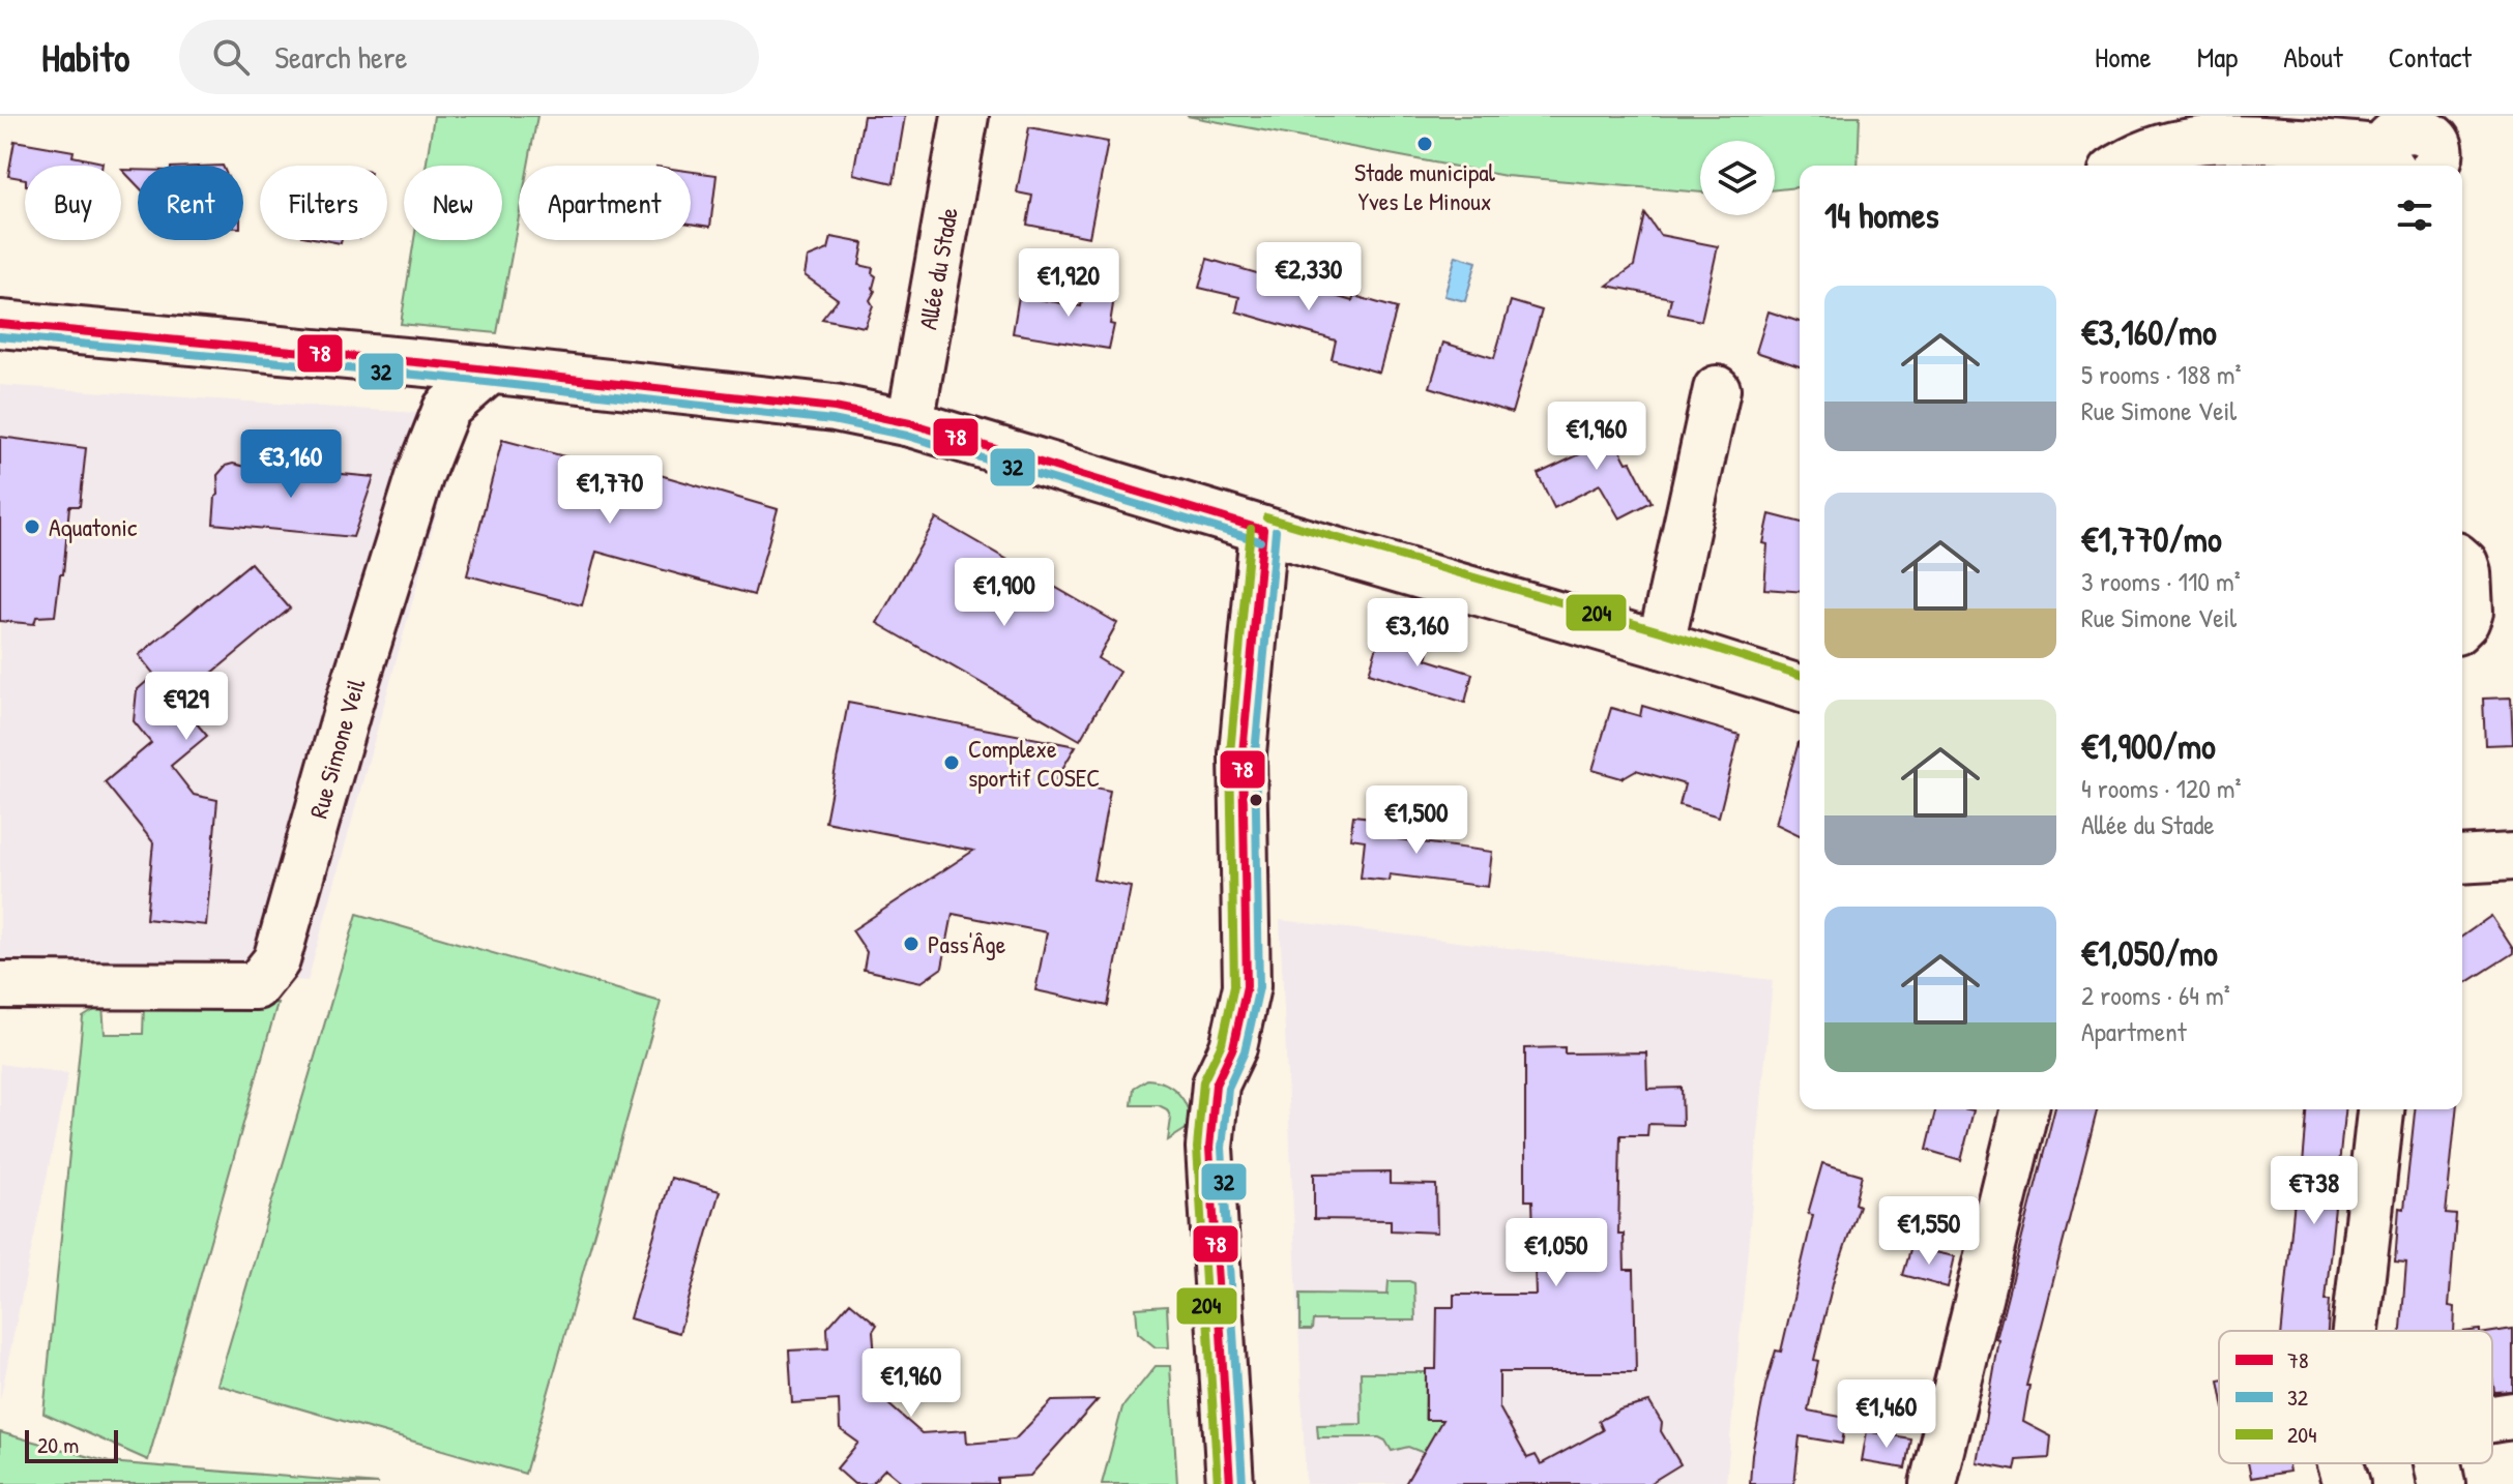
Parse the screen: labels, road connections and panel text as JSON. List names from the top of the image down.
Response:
{
  "streets": {
    "street": ["Allée du Stade", "Rue Simone Veil"]
  },
  "places": [
    "Stade municipal Yves Le Minoux",
    "Aquatonic",
    "Complexe sportif COSEC",
    "Pass'Âge"
  ],
  "lines": ["transit line 78", "transit line 32", "transit line 204"],
  "legend": ["78", "32", "204"],
  "scale_bar": "20 m",
  "page": {
    "header": "Habito",
    "search": "Search here",
    "nav": [
      "Home",
      "Map",
      "About",
      "Contact"
    ],
    "chip": [
      "Buy",
      "Rent",
      "Filters",
      "New",
      "Apartment"
    ],
    "heading": "14 homes",
    "price": [
      "€2,330",
      "€1,920",
      "€1,960",
      "€3,160",
      "€1,770",
      "€1,900",
      "€3,160",
      "€929",
      "€1,500",
      "€738",
      "€1,550",
      "€1,050",
      "€1,960",
      "€1,460"
    ],
    "list": [
      {
        "name": "€3,160/mo",
        "note": "5 rooms · 188 m² · Rue Simone Veil"
      },
      {
        "name": "€1,770/mo",
        "note": "3 rooms · 110 m² · Rue Simone Veil"
      },
      {
        "name": "€1,900/mo",
        "note": "4 rooms · 120 m² · Allée du Stade"
      },
      {
        "name": "€1,050/mo",
        "note": "2 rooms · 64 m² · Apartment"
      }
    ],
    "scale": "20 m"
  }
}
